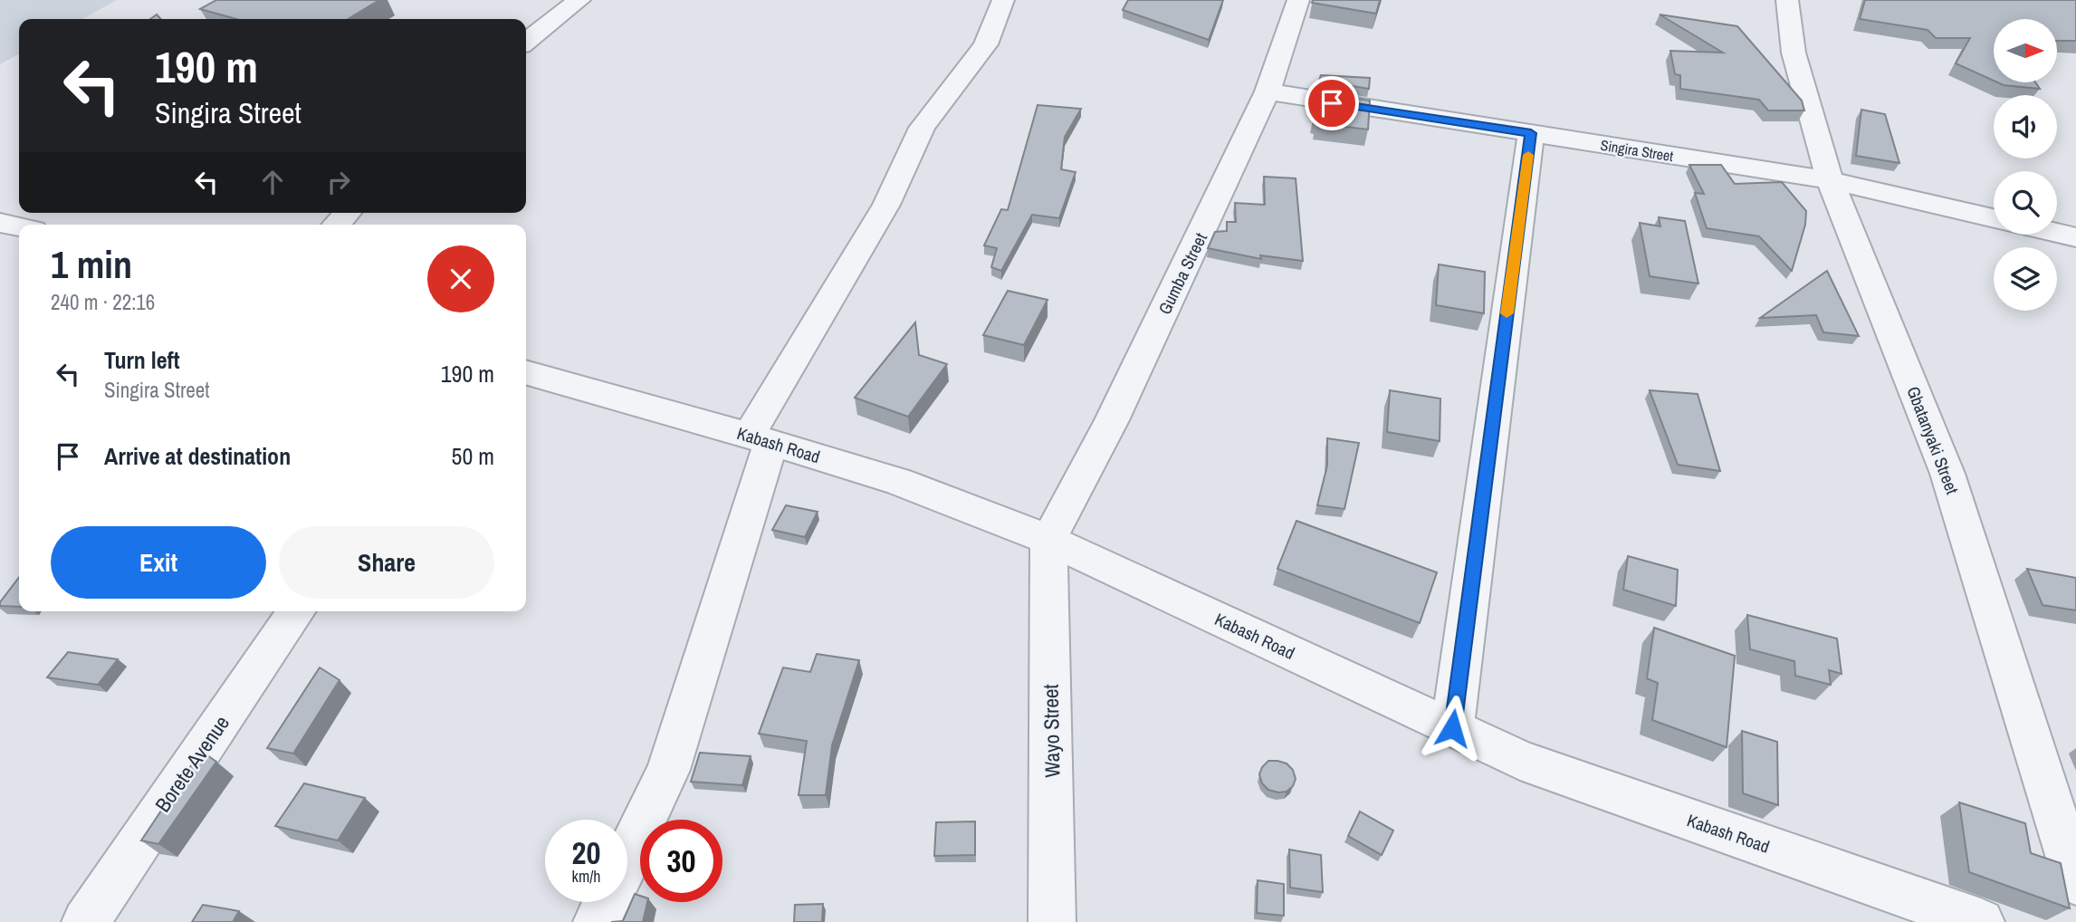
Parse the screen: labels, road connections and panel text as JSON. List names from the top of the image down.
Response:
{
  "streets": {
    "street": [
      "Singira Street",
      "Gumba Street",
      "Gbatanyaki Street",
      "Kabash Road",
      "Wayo Street",
      "Borete Avenue"
    ]
  },
  "crossings": [
    ["Singira Street", "Gumba Street"],
    ["Singira Street", "Gbatanyaki Street"],
    ["Gumba Street", "Kabash Road"],
    ["Gumba Street", "Wayo Street"],
    ["Kabash Road", "Wayo Street"]
  ],
  "north": "right",
  "page": {
    "turn": ["190 m", "Singira Street"],
    "heading": ["1 min", "240 m · 22:16"],
    "list": [
      {
        "name": "Turn left",
        "note": "Singira Street",
        "value": "190 m"
      },
      {
        "name": "Arrive at destination",
        "value": "50 m"
      }
    ],
    "buttons": ["Exit", "Share"],
    "speed": "20 km/h",
    "limit": "30"
  }
}
